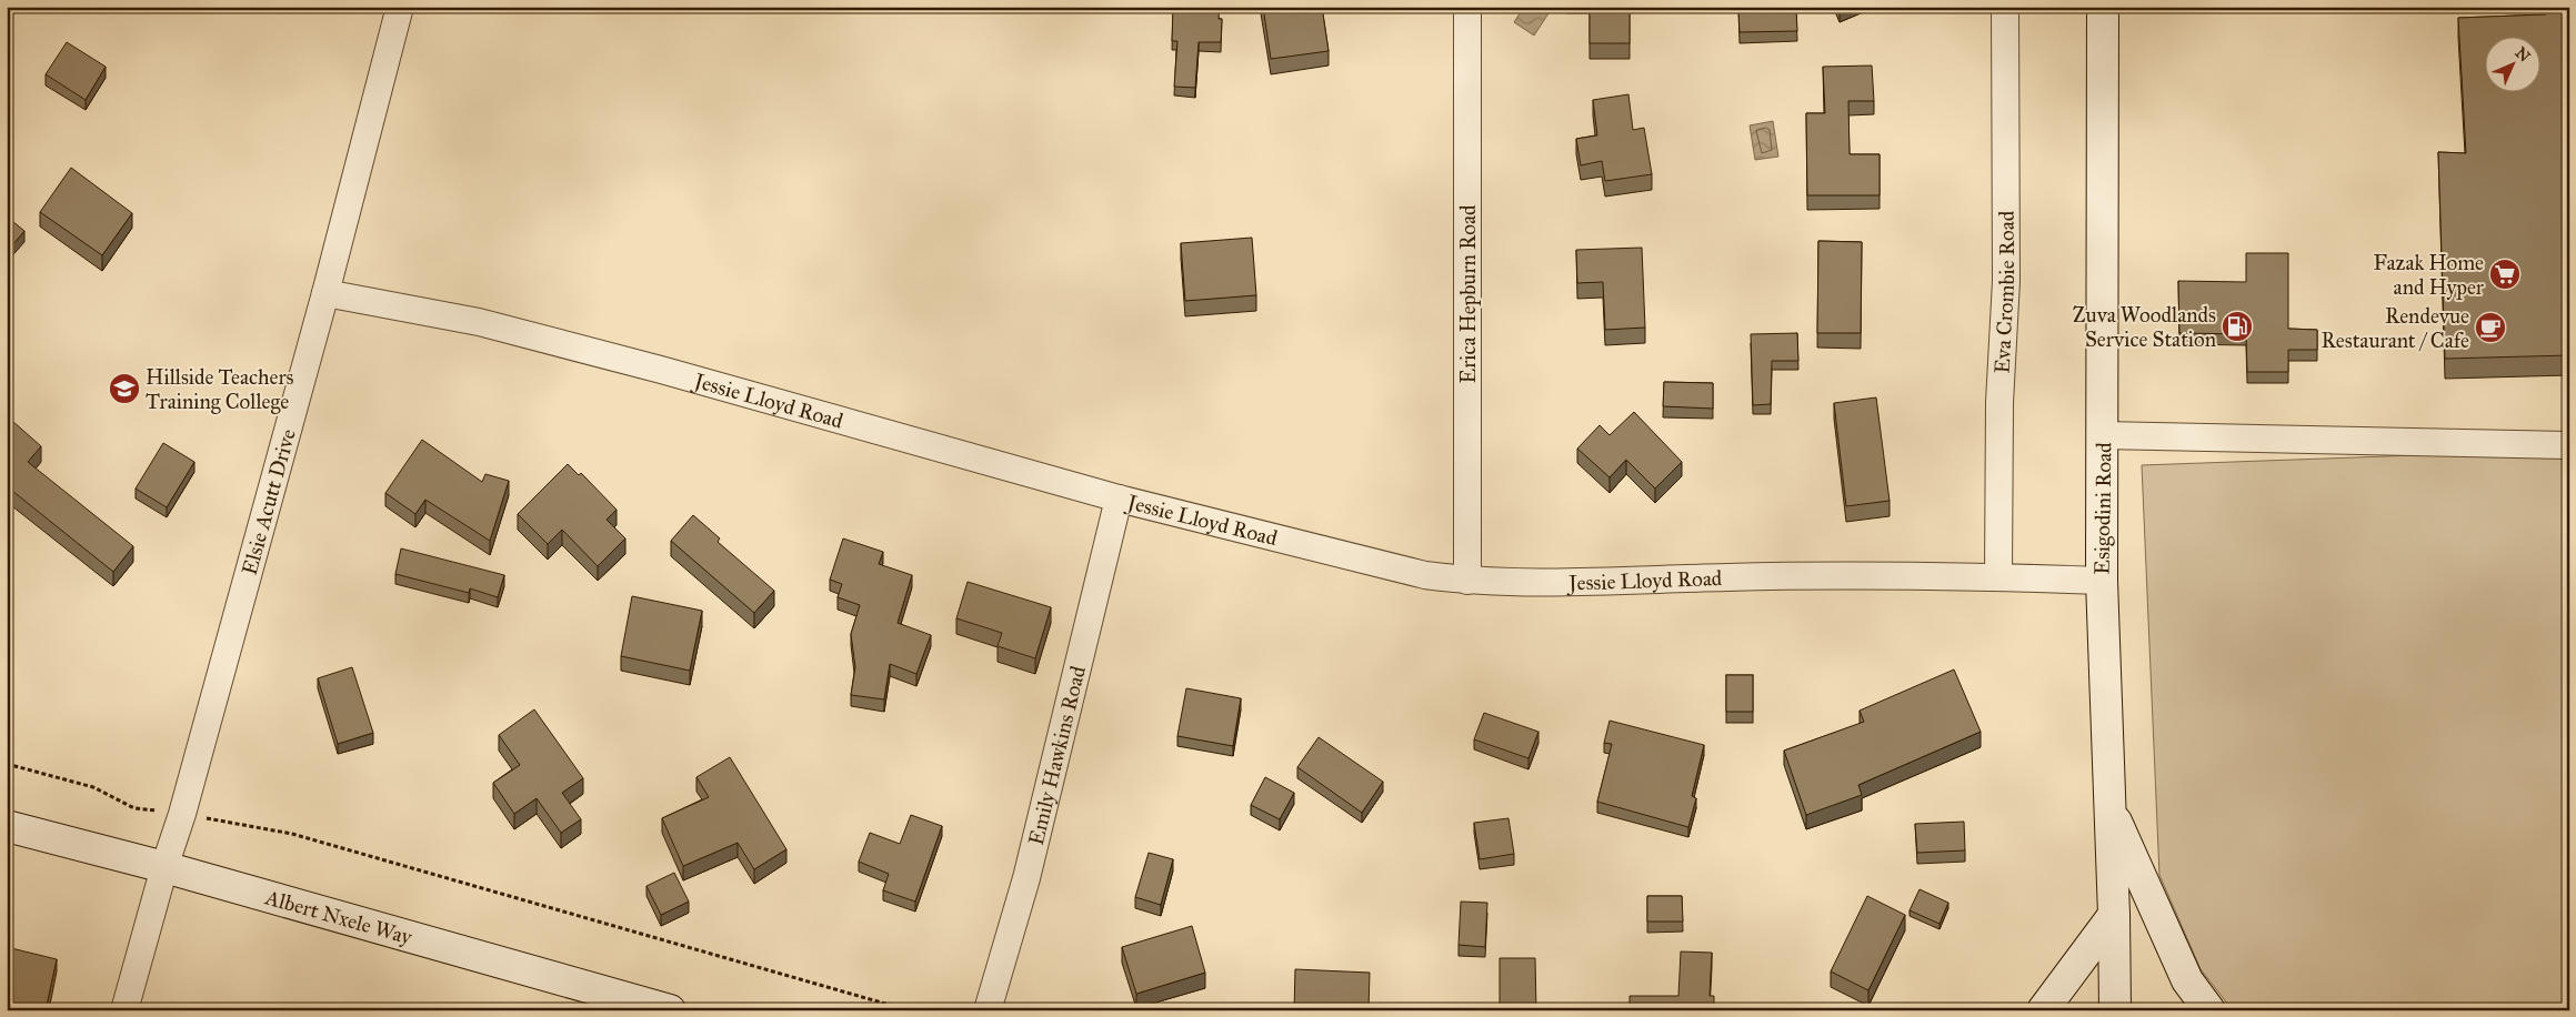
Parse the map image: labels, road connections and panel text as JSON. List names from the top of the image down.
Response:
{
  "streets": {
    "main road": ["Esigodini Road", "Albert Nxele Way"],
    "street": [
      "Eva Crombie Road",
      "Erica Hepburn Road",
      "Jessie Lloyd Road",
      "Elsie Acutt Drive",
      "Emily Hawkins Road"
    ]
  },
  "crossings": [
    ["Eva Crombie Road", "Jessie Lloyd Road"],
    ["Erica Hepburn Road", "Jessie Lloyd Road"],
    ["Jessie Lloyd Road", "Elsie Acutt Drive"],
    ["Jessie Lloyd Road", "Esigodini Road"],
    ["Jessie Lloyd Road", "Emily Hawkins Road"],
    ["Elsie Acutt Drive", "Albert Nxele Way"]
  ],
  "places": {
    "supermarket": ["Fazak Home and Hyper"],
    "fuel station": ["Zuva Woodlands Service Station"],
    "cafe": ["Rendevue Restaurant / Cafe"],
    "school or university": ["Hillside Teachers Training College"]
  },
  "north": "top right"
}
